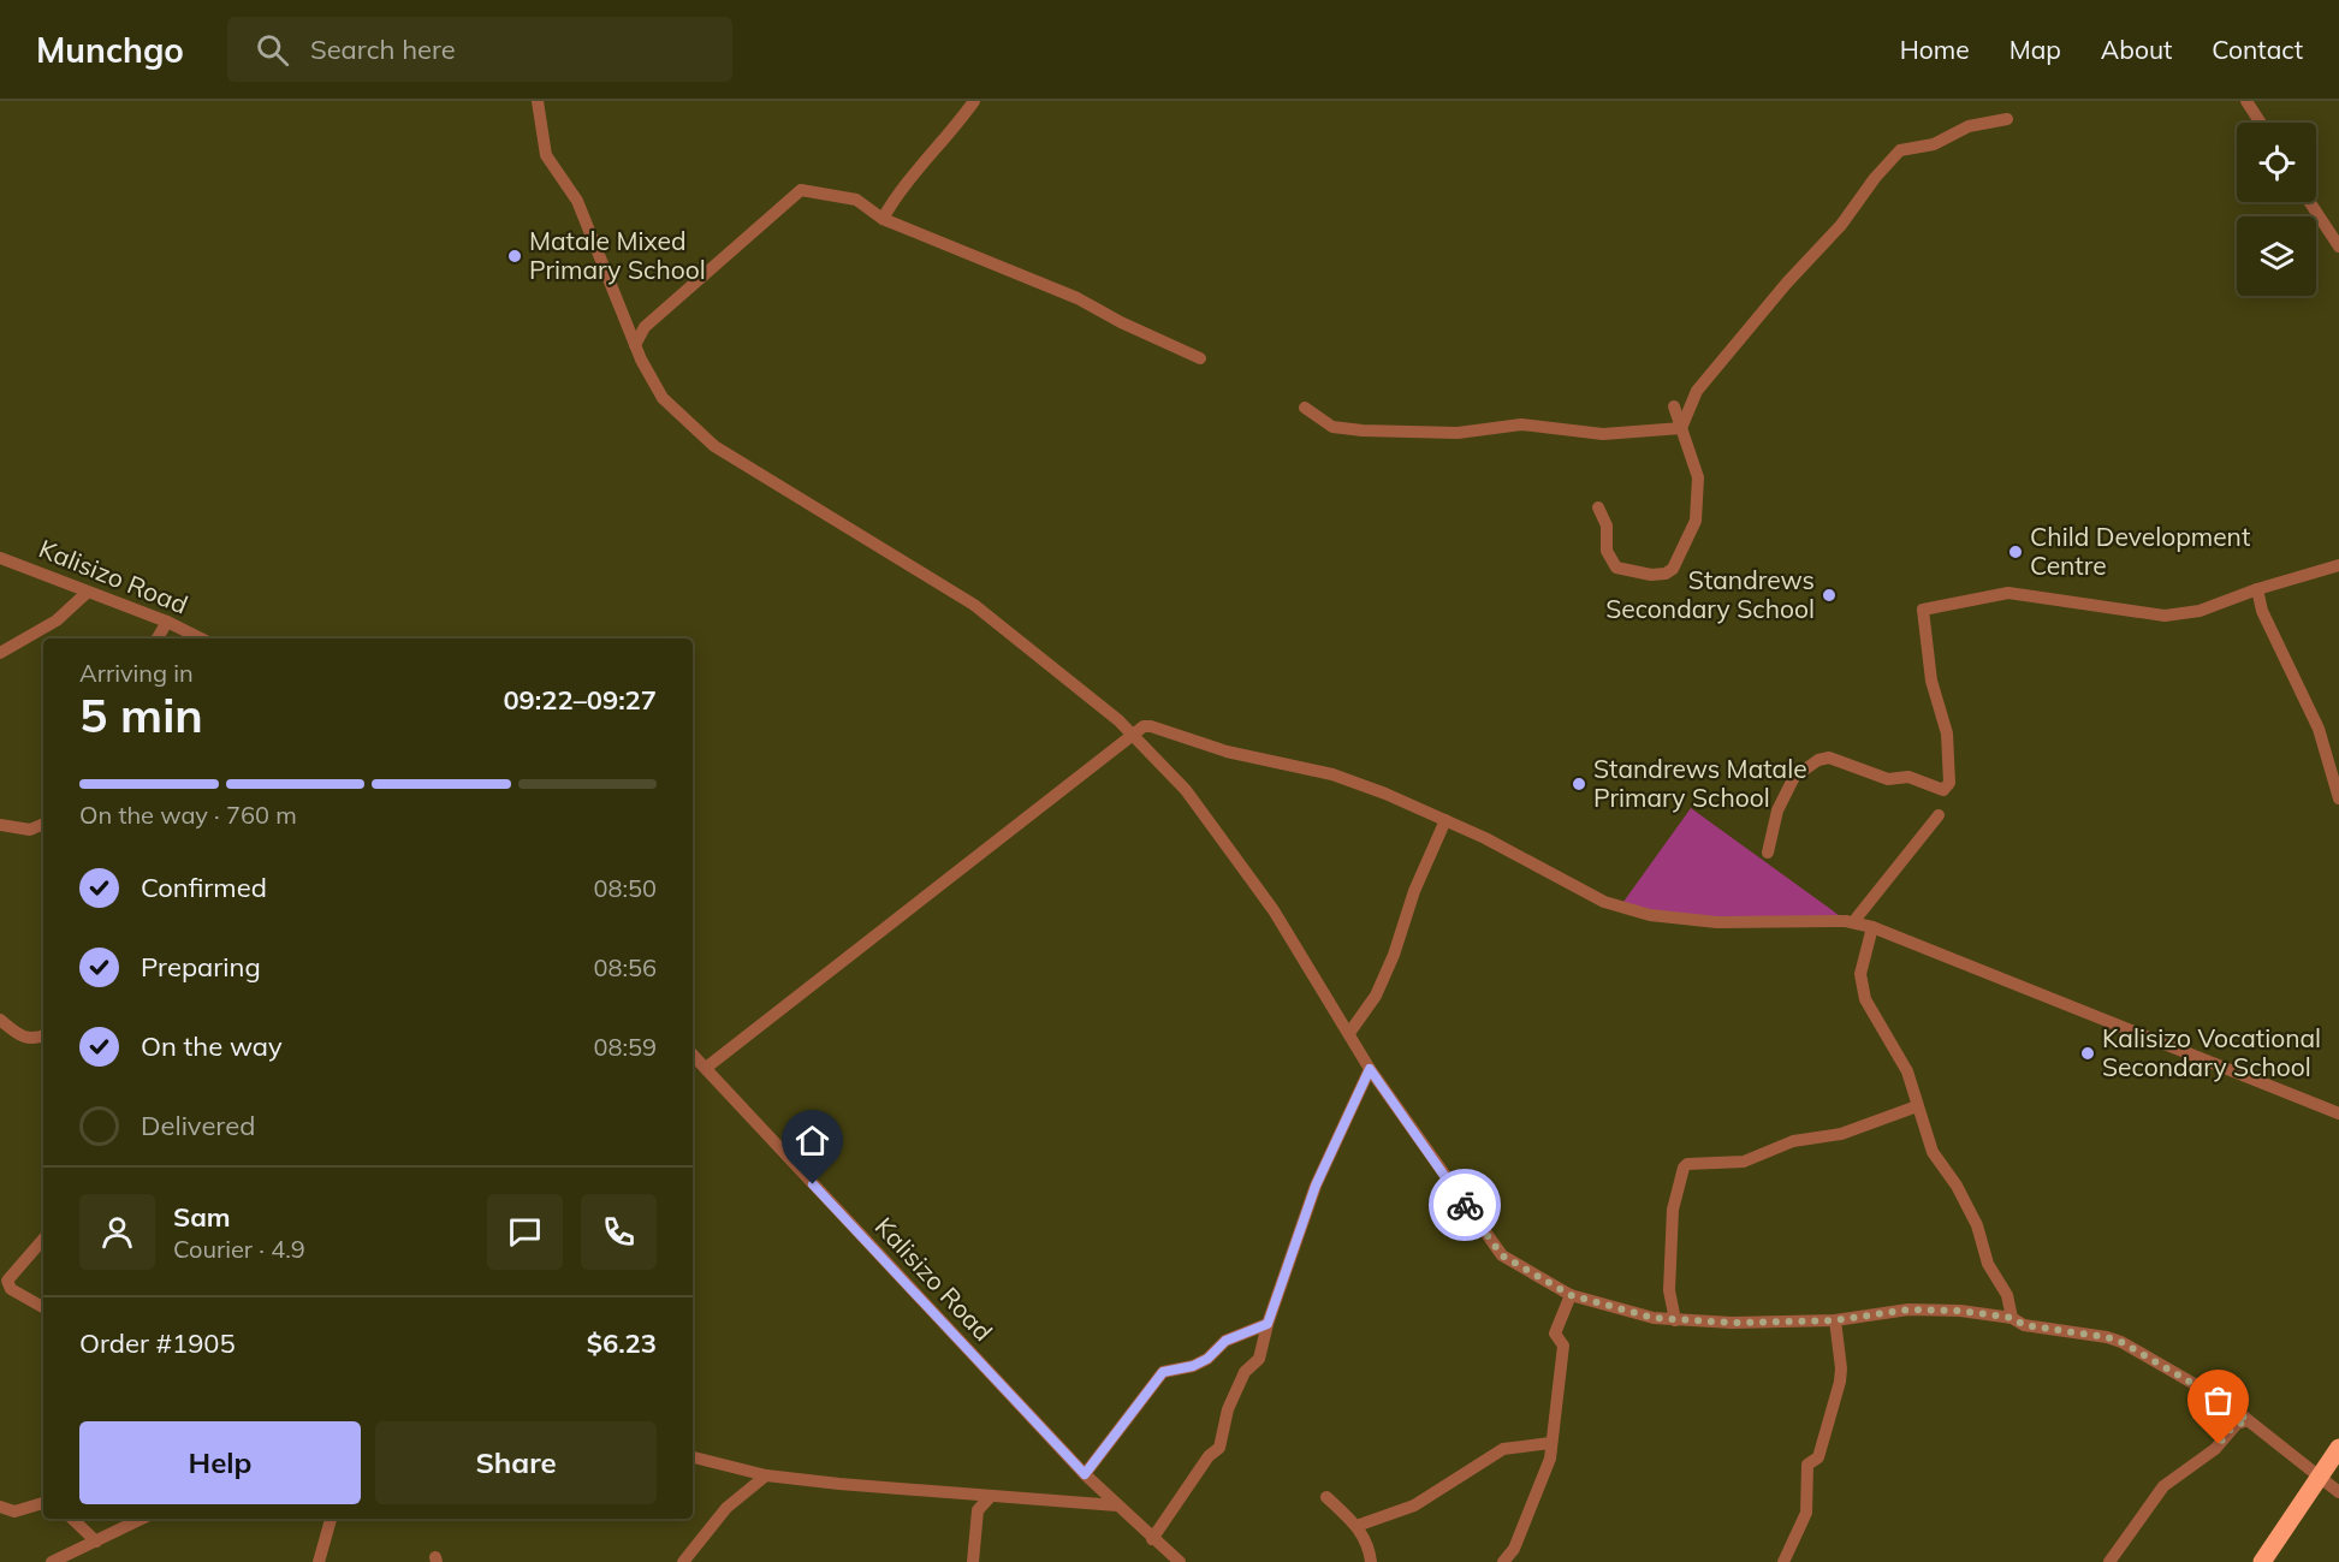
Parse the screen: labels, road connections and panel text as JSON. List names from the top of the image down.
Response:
{
  "streets": {
    "street": ["Kalisizo Road"]
  },
  "places": [
    "Matale Mixed Primary School",
    "Child Development Centre",
    "Standrews Secondary School",
    "Standrews Matale Primary School",
    "Kalisizo Vocational Secondary School"
  ],
  "page": {
    "header": "Munchgo",
    "search": "Search here",
    "nav": [
      "Home",
      "Map",
      "About",
      "Contact"
    ],
    "heading": ["5 min", "Arriving in", "09:22–09:27"],
    "panel": [
      "Sam",
      "Courier · 4.9",
      "Order #1905",
      "$6.23"
    ],
    "bar": "On the way · 760 m",
    "list": [
      ["Confirmed", "08:50"],
      ["Preparing", "08:56"],
      ["On the way", "08:59"],
      "Delivered"
    ],
    "buttons": ["Help", "Share"]
  }
}
